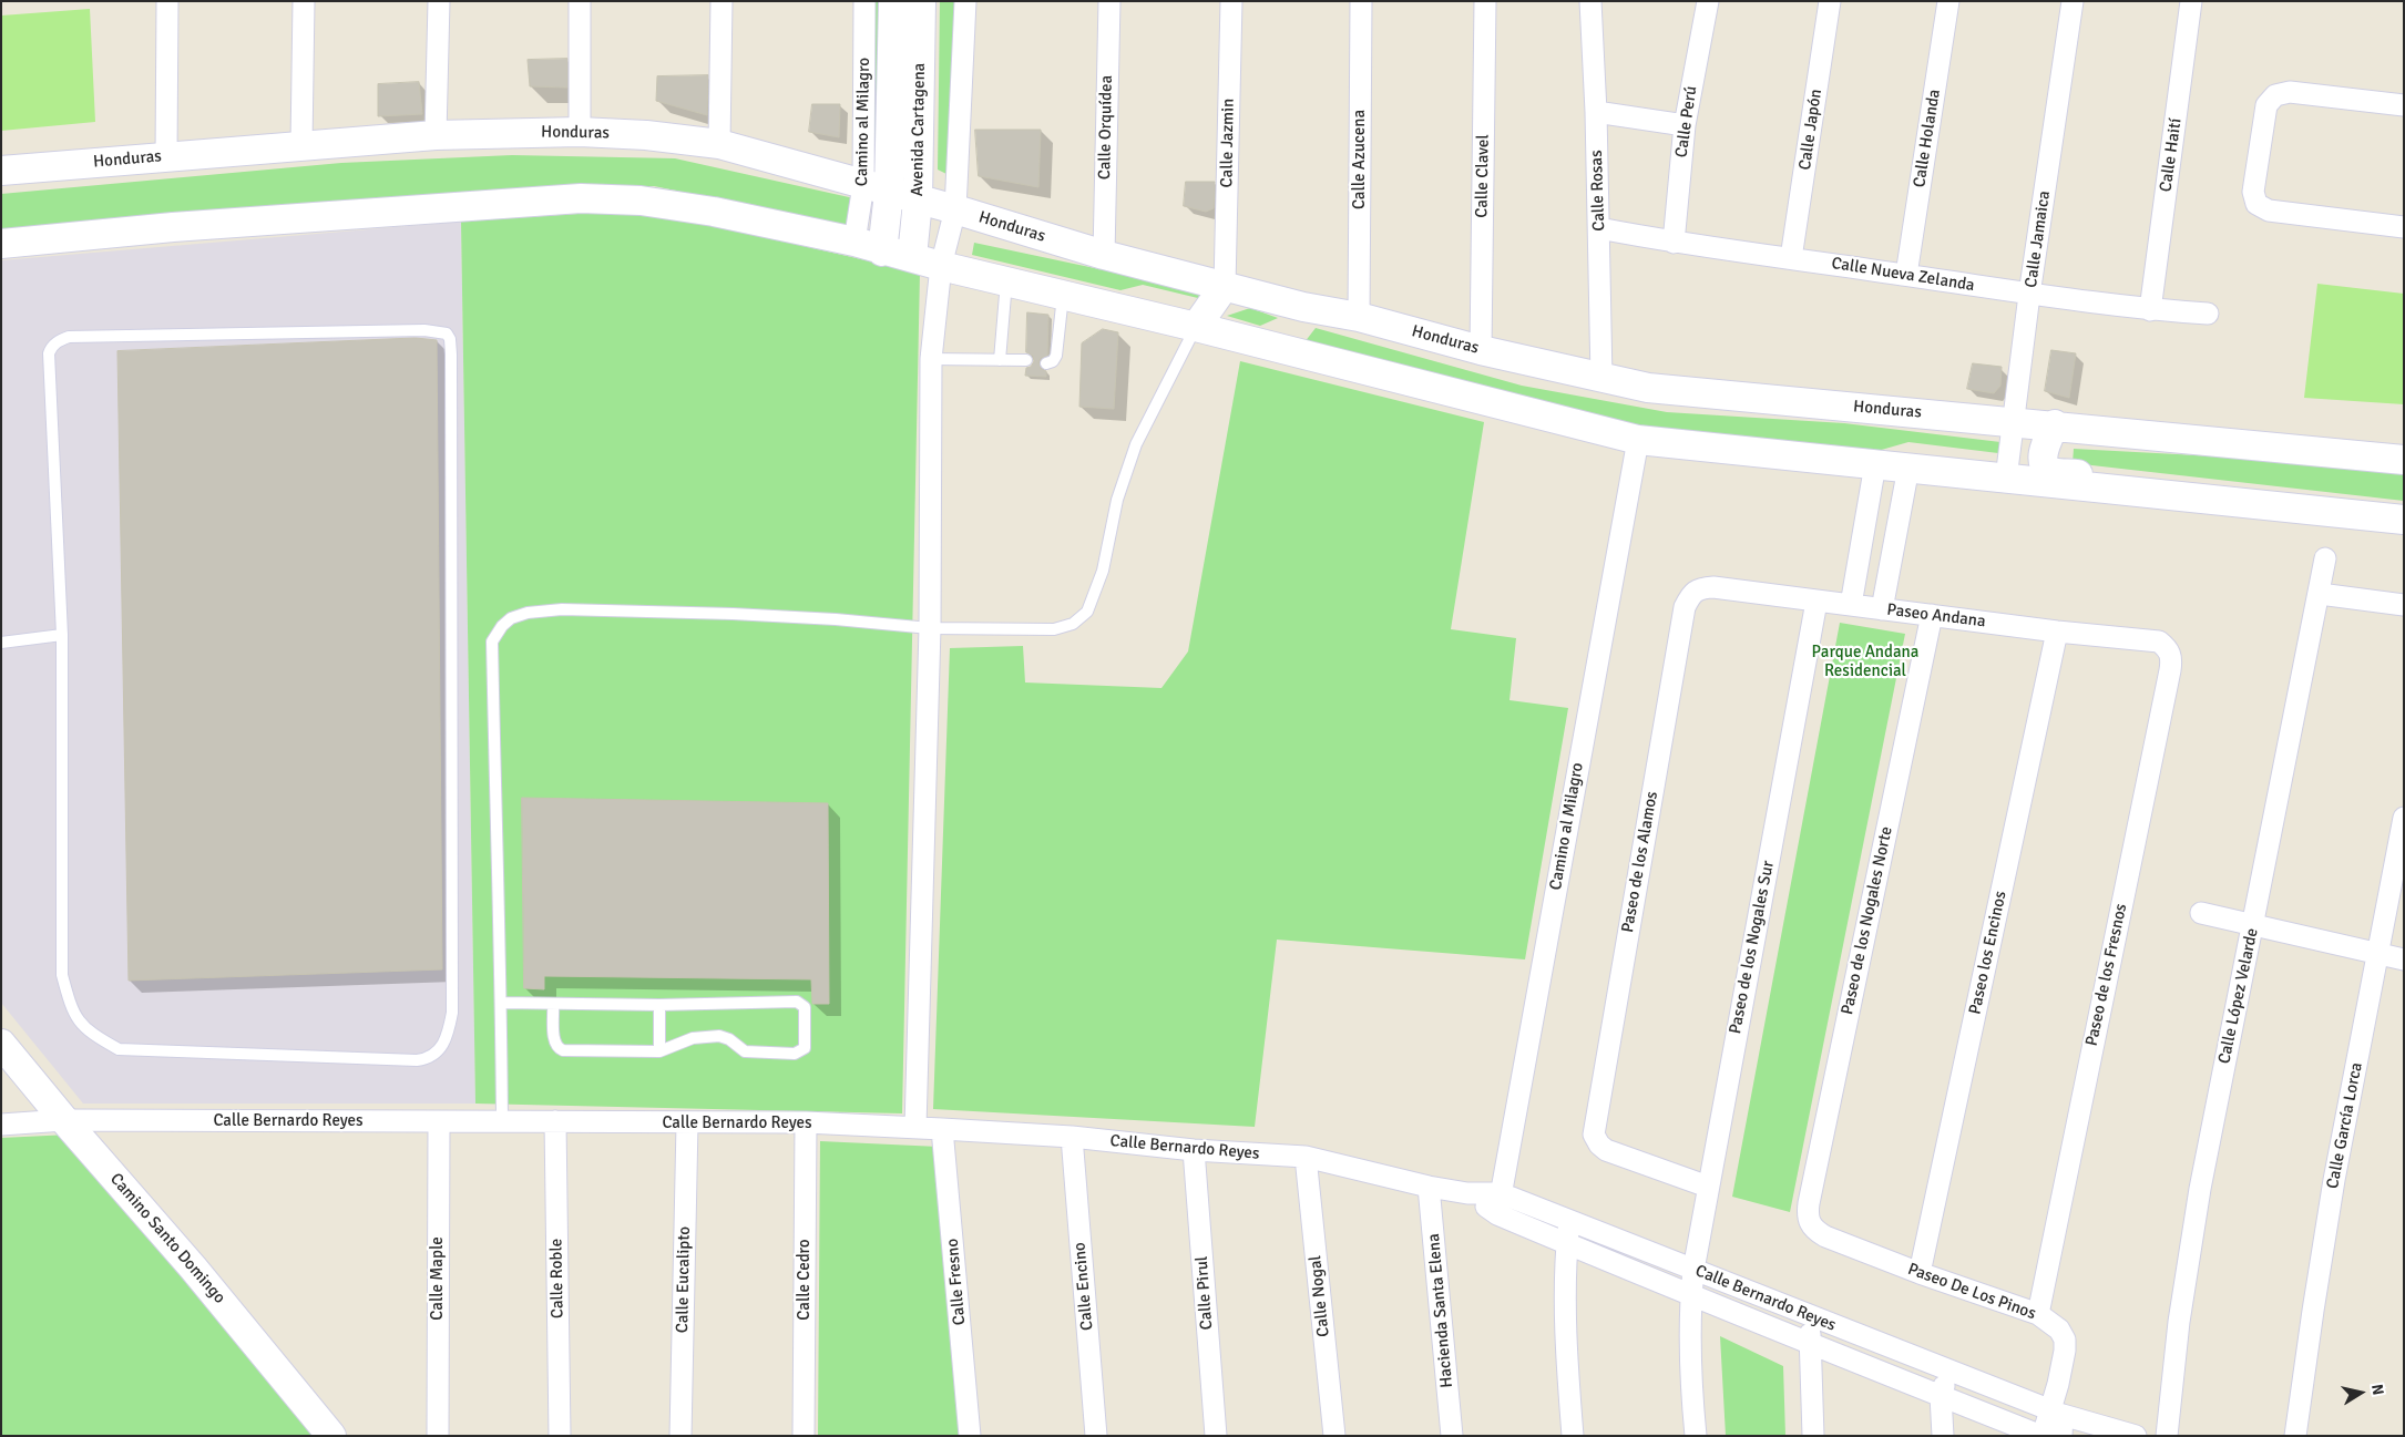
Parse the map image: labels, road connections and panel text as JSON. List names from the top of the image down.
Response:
{
  "streets": {
    "street": [
      "Camino al Milagro",
      "Calle Perú",
      "Calle Orquídea",
      "Avenida Cartagena",
      "Calle Japón",
      "Honduras",
      "Calle Holanda",
      "Calle Jazmin",
      "Calle Haití",
      "Calle Azucena",
      "Calle Clavel",
      "Calle Rosas",
      "Calle Jamaica",
      "Calle Nueva Zelanda",
      "Paseo Andana",
      "Paseo de los Alamos",
      "Paseo de los Nogales Norte",
      "Paseo de los Nogales Sur",
      "Paseo los Encinos",
      "Paseo de los Fresnos",
      "Calle López Velarde",
      "Calle Bernardo Reyes",
      "Calle García Lorca",
      "Camino Santo Domingo",
      "Calle Maple",
      "Calle Roble",
      "Calle Eucalipto",
      "Calle Cedro",
      "Calle Fresno",
      "Calle Encino",
      "Paseo De Los Pinos",
      "Calle Pirul",
      "Calle Nogal",
      "Hacienda Santa Elena"
    ]
  },
  "crossings": [
    ["Camino al Milagro", "Avenida Cartagena"],
    ["Camino al Milagro", "Honduras"],
    ["Camino al Milagro", "Calle Bernardo Reyes"],
    ["Calle Perú", "Calle Nueva Zelanda"],
    ["Calle Orquídea", "Honduras"],
    ["Avenida Cartagena", "Honduras"],
    ["Calle Japón", "Calle Nueva Zelanda"],
    ["Honduras", "Calle Jazmin"],
    ["Honduras", "Calle Azucena"],
    ["Honduras", "Calle Clavel"],
    ["Honduras", "Calle Rosas"],
    ["Honduras", "Calle Jamaica"],
    ["Calle Holanda", "Calle Nueva Zelanda"],
    ["Calle Haití", "Calle Nueva Zelanda"],
    ["Calle Rosas", "Calle Nueva Zelanda"],
    ["Calle Jamaica", "Calle Nueva Zelanda"],
    ["Paseo Andana", "Paseo de los Alamos"],
    ["Paseo Andana", "Paseo de los Nogales Norte"],
    ["Paseo Andana", "Paseo de los Nogales Sur"],
    ["Paseo Andana", "Paseo los Encinos"],
    ["Paseo Andana", "Paseo de los Fresnos"],
    ["Paseo de los Alamos", "Paseo de los Nogales Sur"],
    ["Paseo de los Nogales Norte", "Paseo De Los Pinos"],
    ["Paseo de los Nogales Sur", "Calle Bernardo Reyes"],
    ["Paseo los Encinos", "Paseo De Los Pinos"],
    ["Paseo de los Fresnos", "Paseo De Los Pinos"],
    ["Calle Bernardo Reyes", "Camino Santo Domingo"],
    ["Calle Bernardo Reyes", "Calle Maple"],
    ["Calle Bernardo Reyes", "Calle Roble"],
    ["Calle Bernardo Reyes", "Calle Eucalipto"],
    ["Calle Bernardo Reyes", "Calle Cedro"],
    ["Calle Bernardo Reyes", "Calle Fresno"],
    ["Calle Bernardo Reyes", "Calle Encino"],
    ["Calle Bernardo Reyes", "Paseo De Los Pinos"],
    ["Calle Bernardo Reyes", "Calle Pirul"],
    ["Calle Bernardo Reyes", "Calle Nogal"],
    ["Calle Bernardo Reyes", "Hacienda Santa Elena"]
  ],
  "parks": ["Parque Andana Residencial"],
  "north": "right"
}
